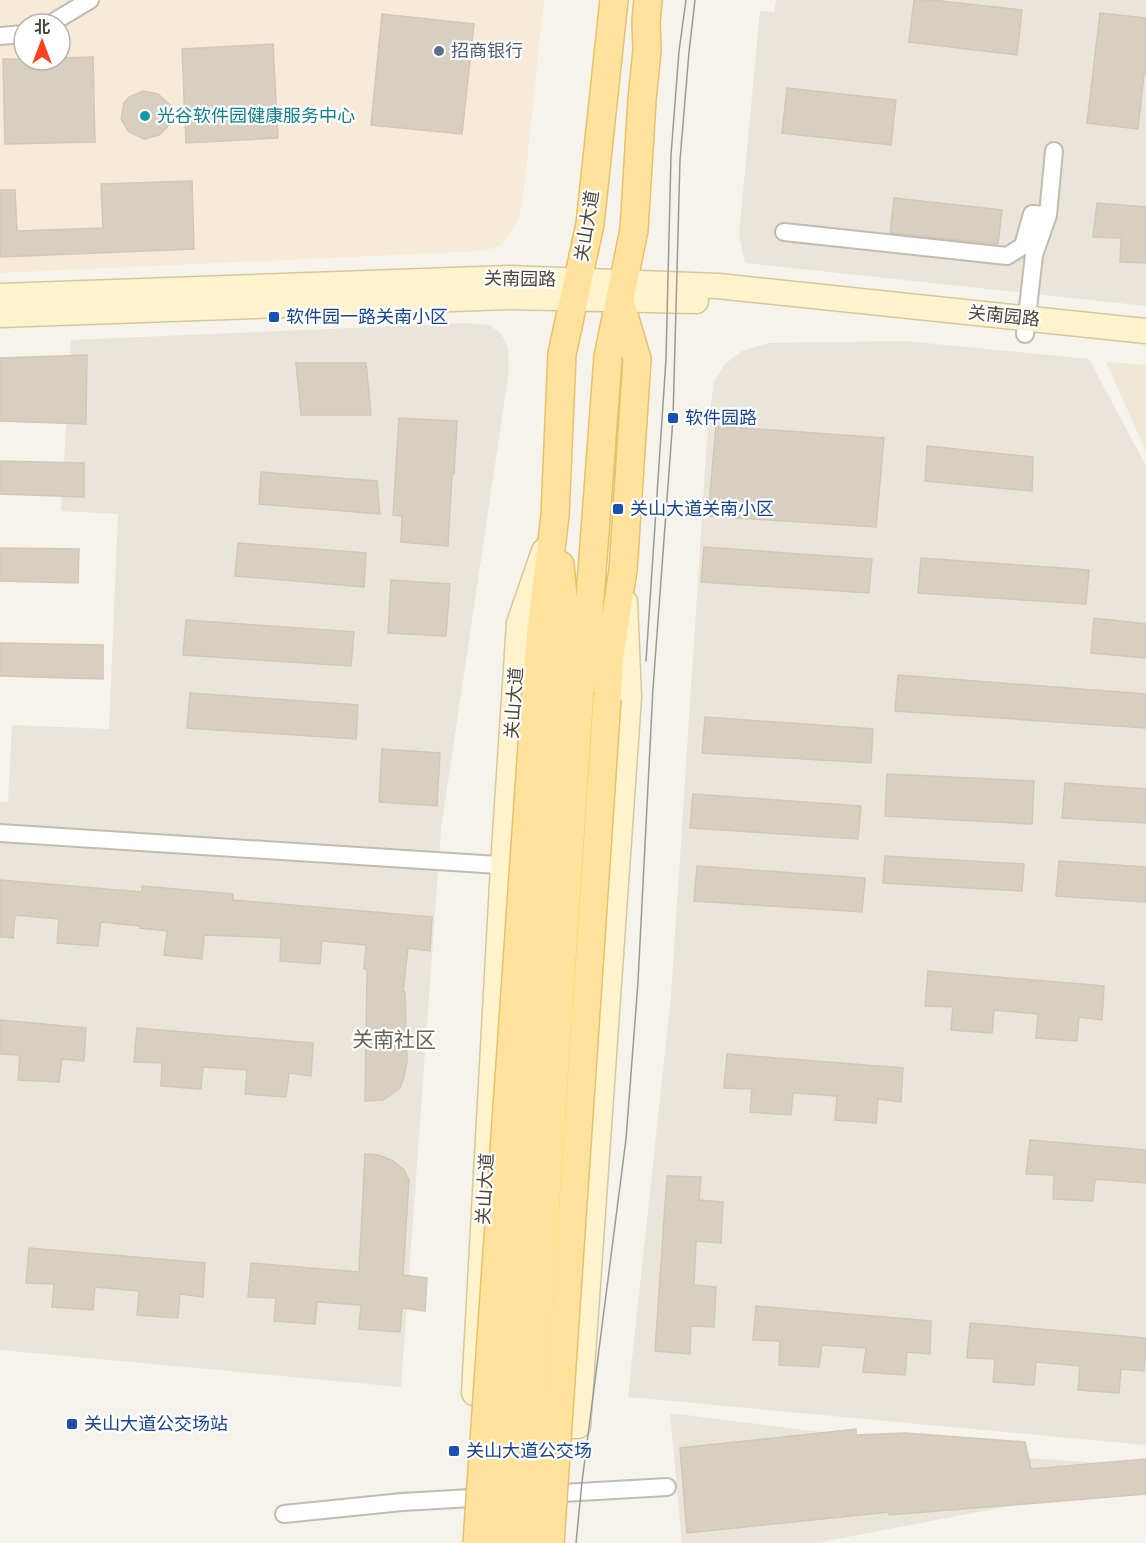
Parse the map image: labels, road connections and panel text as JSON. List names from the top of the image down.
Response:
{
  "streets": {
    "main road": ["关山大道", "关南园路"]
  },
  "crossings": [
    ["关山大道", "关南园路"]
  ],
  "districts": ["关南社区"],
  "places": {
    "other": ["招商银行", "光谷软件园健康服务中心"],
    "transit": [
      "软件园一路关南小区",
      "软件园路",
      "关山大道关南小区",
      "关山大道公交场站",
      "关山大道公交场"
    ]
  },
  "north": "top"
}
